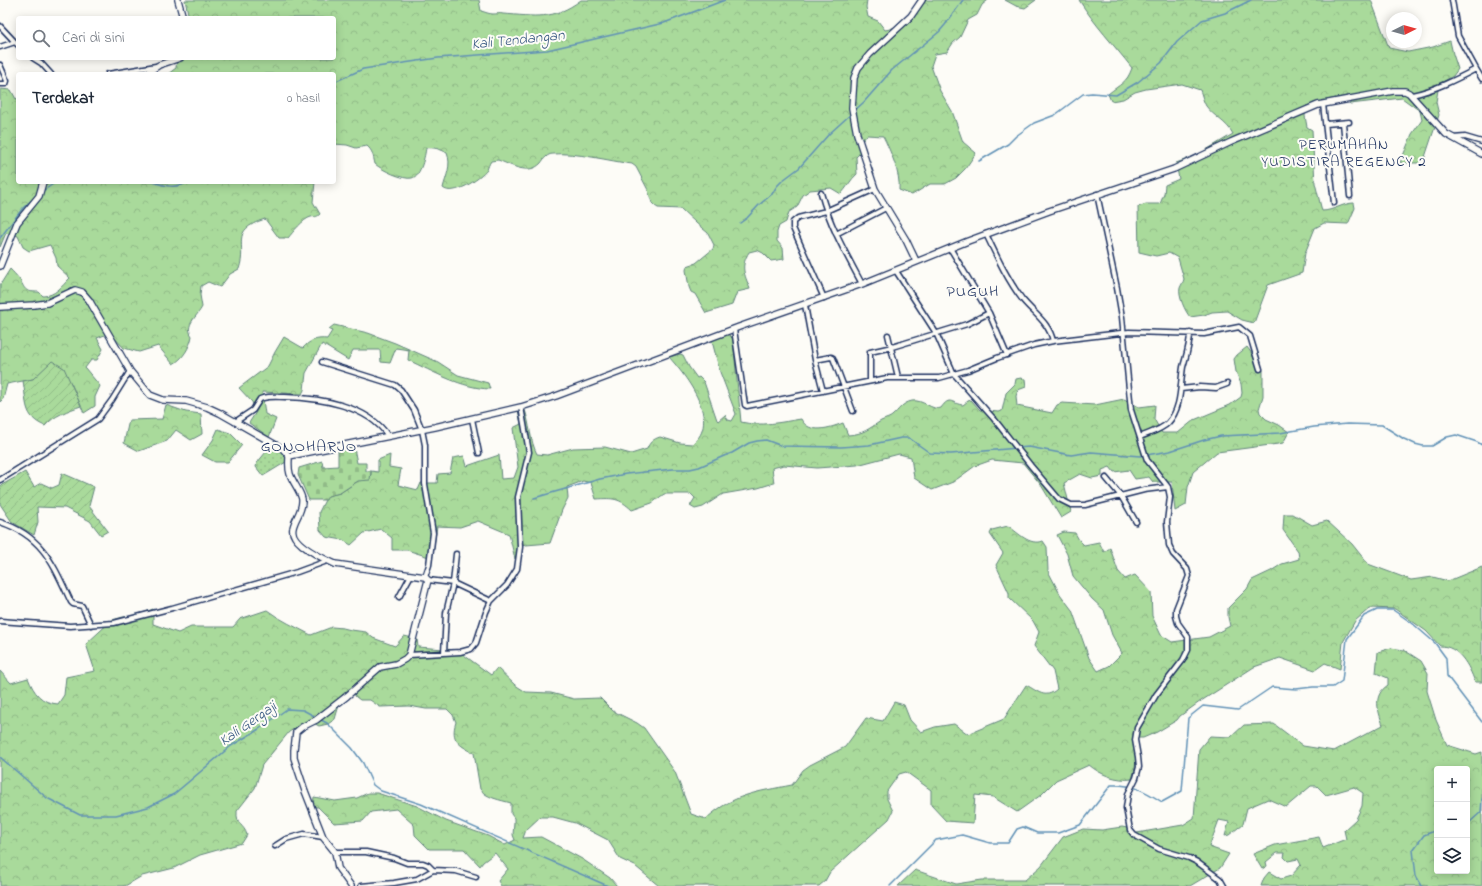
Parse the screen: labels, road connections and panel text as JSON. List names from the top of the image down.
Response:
{
  "districts": ["PERUMAHAN YUDISTIRA REGENCY 2", "PUGUH", "GONOHARJO"],
  "water": ["Kali Tendangan", "Kali Gergaji"],
  "north": "right",
  "page": {
    "search": "Cari di sini",
    "heading": ["Terdekat", "0 hasil"],
    "map_buttons": ["+", "−"]
  }
}
